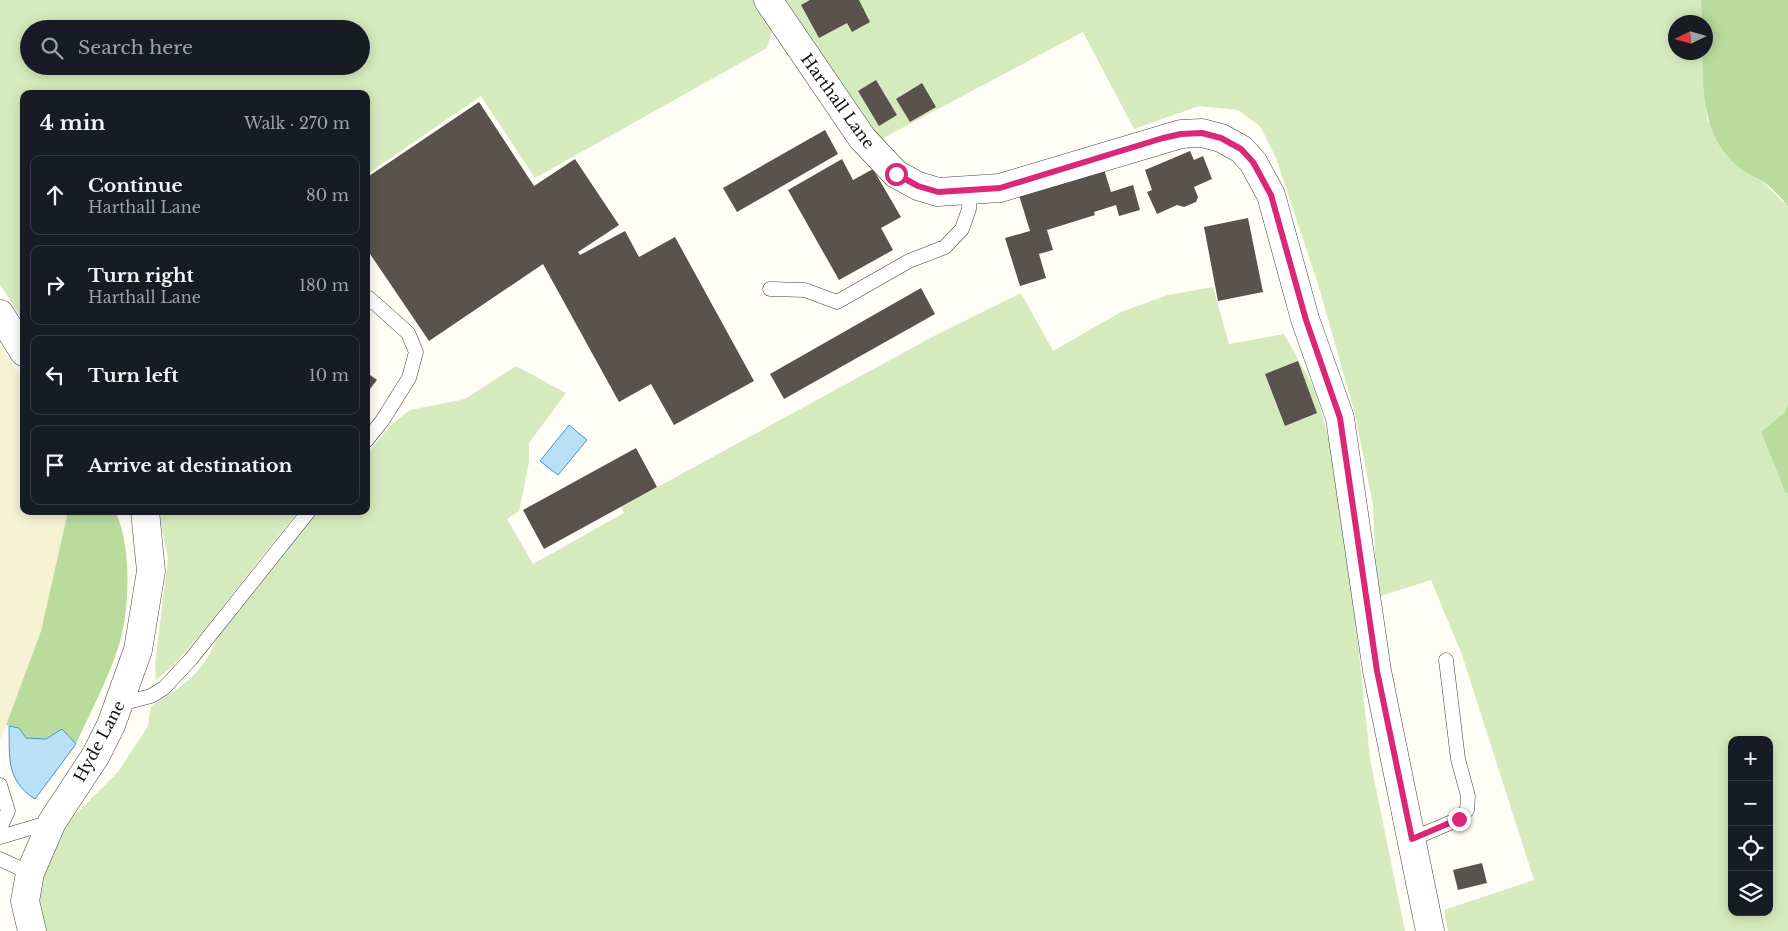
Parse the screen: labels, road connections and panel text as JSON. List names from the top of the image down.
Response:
{
  "streets": {
    "street": ["Harthall Lane", "Hyde Lane"]
  },
  "north": "left",
  "page": {
    "search": "Search here",
    "heading": ["4 min", "Walk · 270 m"],
    "list": [
      ["Continue", "Harthall Lane", "80 m"],
      ["Turn right", "Harthall Lane", "180 m"],
      ["Turn left", "10 m"],
      "Arrive at destination"
    ],
    "map_buttons": ["+", "−"]
  }
}
